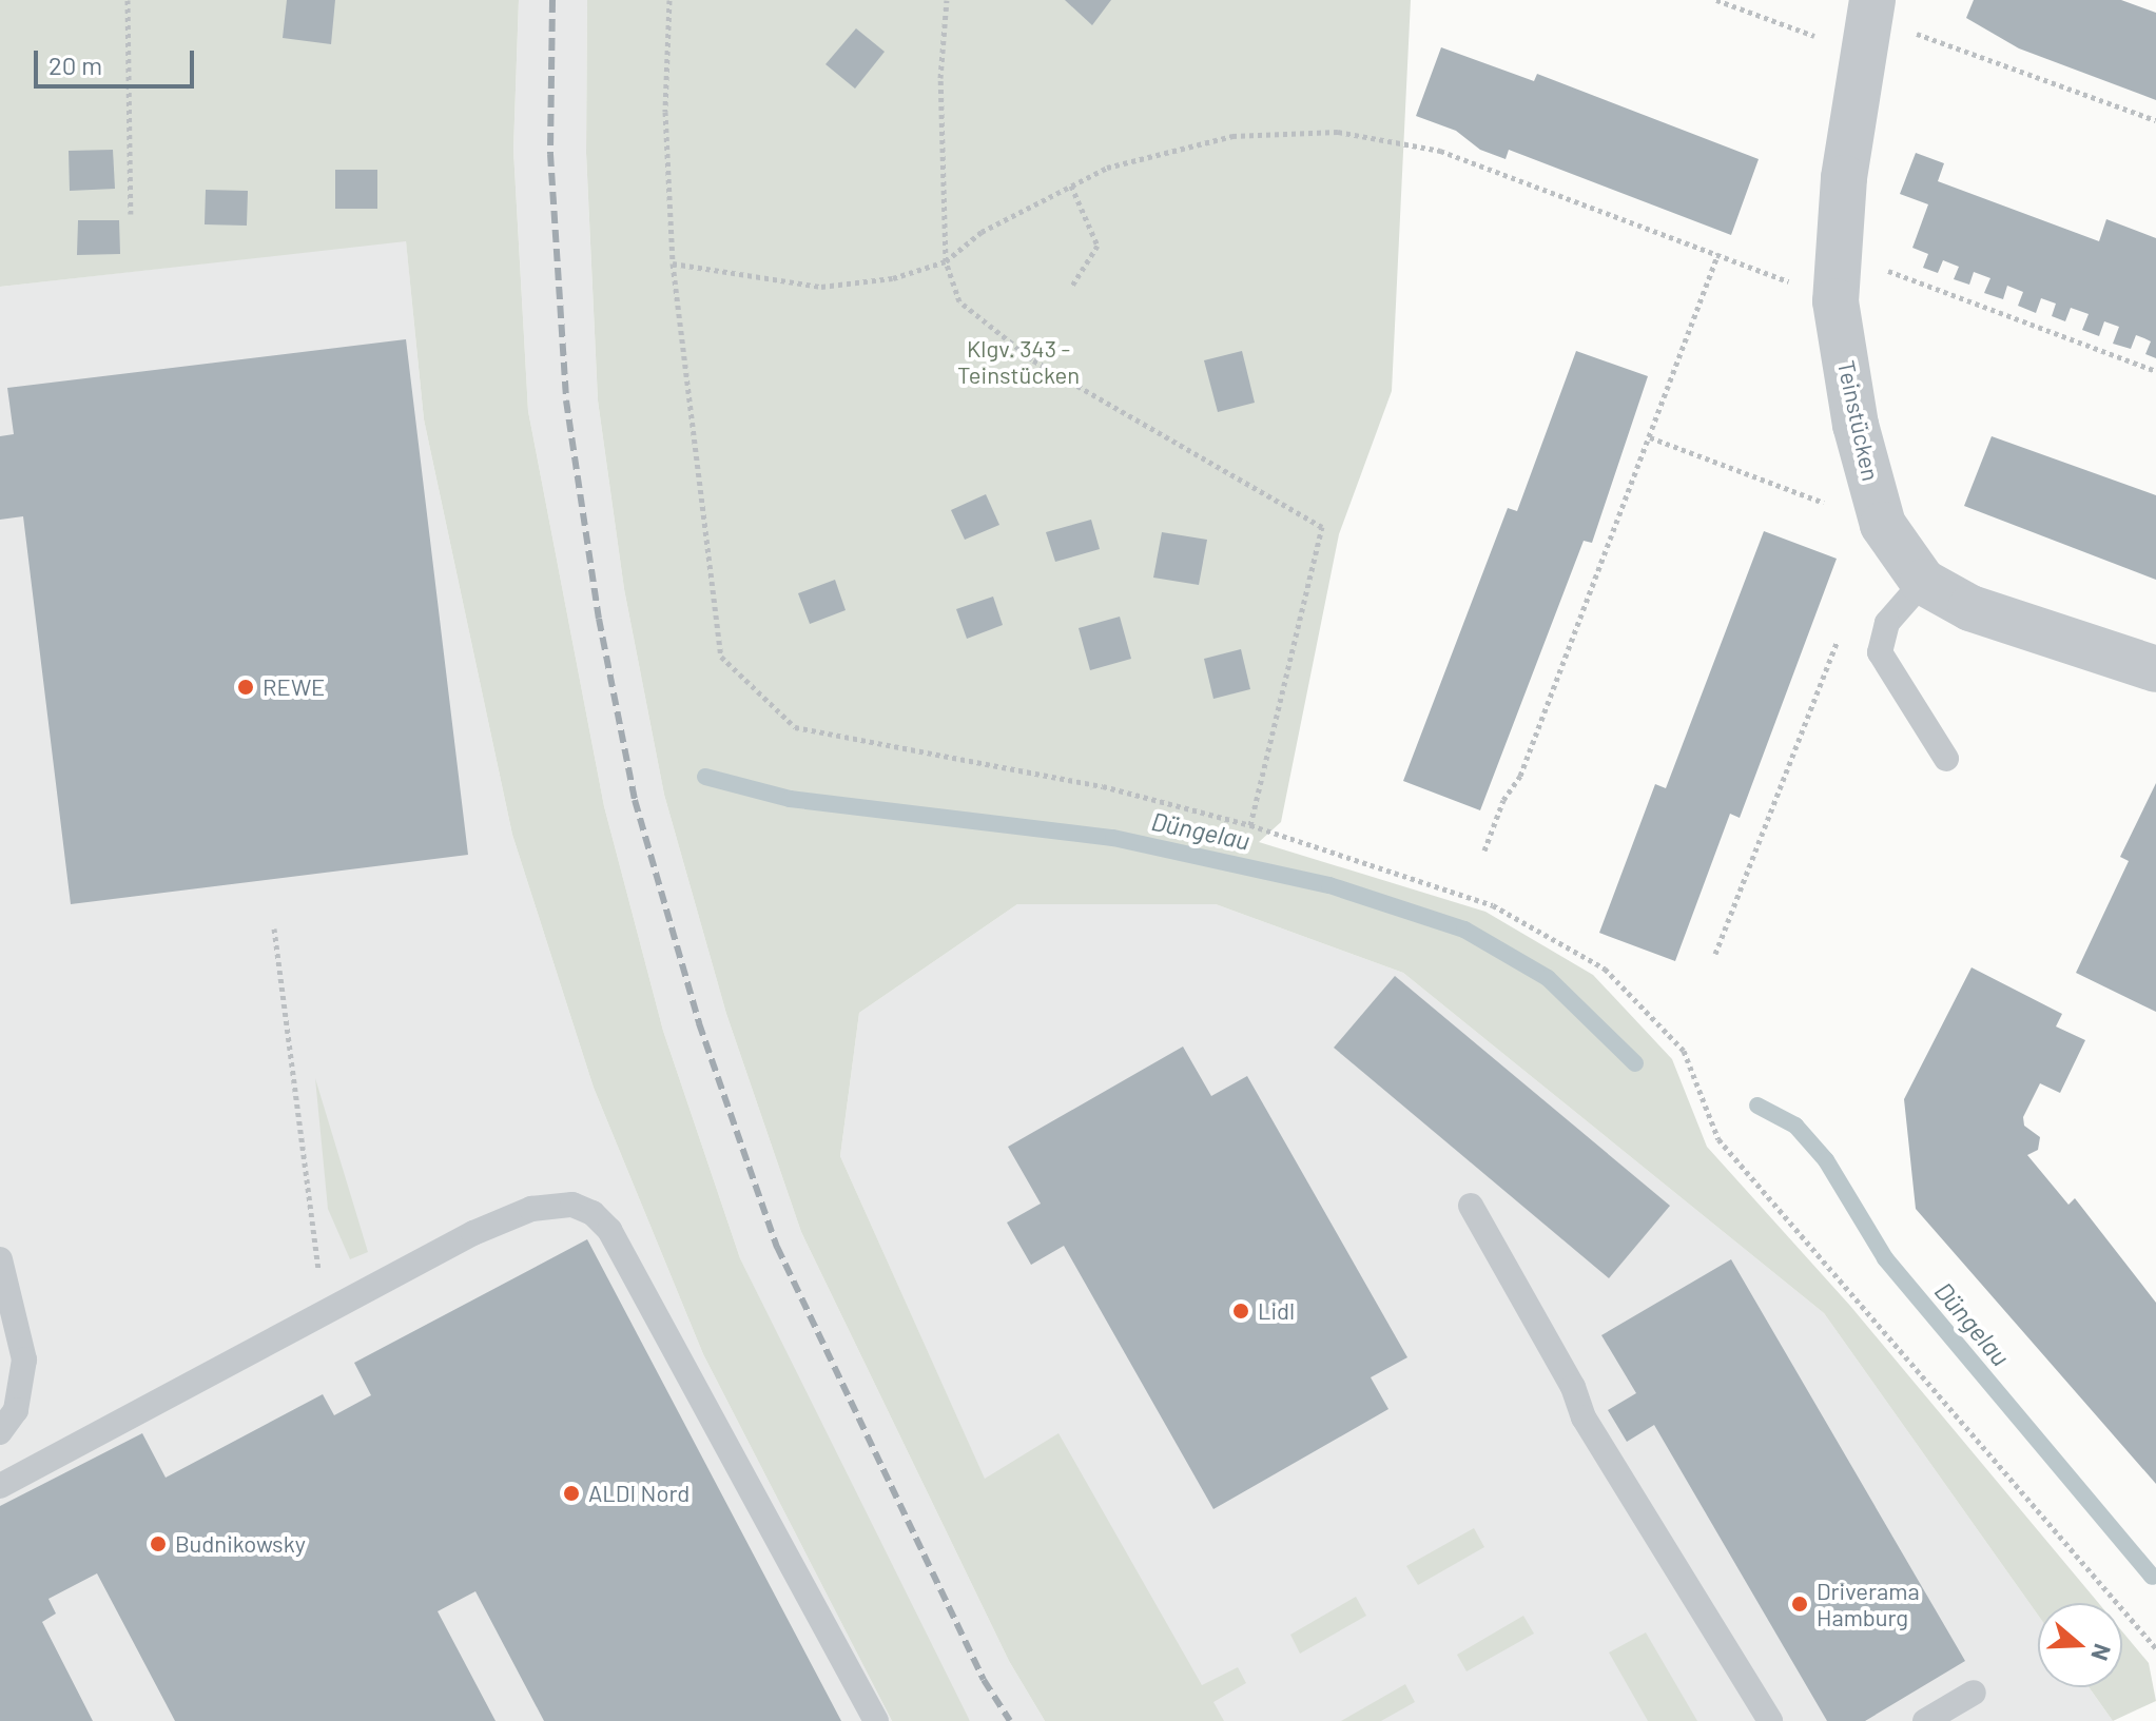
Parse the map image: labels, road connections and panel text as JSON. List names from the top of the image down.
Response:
{
  "streets": {
    "street": ["Teinstücken"]
  },
  "water": ["Düngelau"],
  "parks": ["Klgv. 343 - Teinstücken"],
  "places": [
    "REWE",
    "Lidl",
    "ALDI Nord",
    "Budnikowsky",
    "Driverama Hamburg"
  ],
  "scale_bar": "20 m",
  "north": "right"
}
